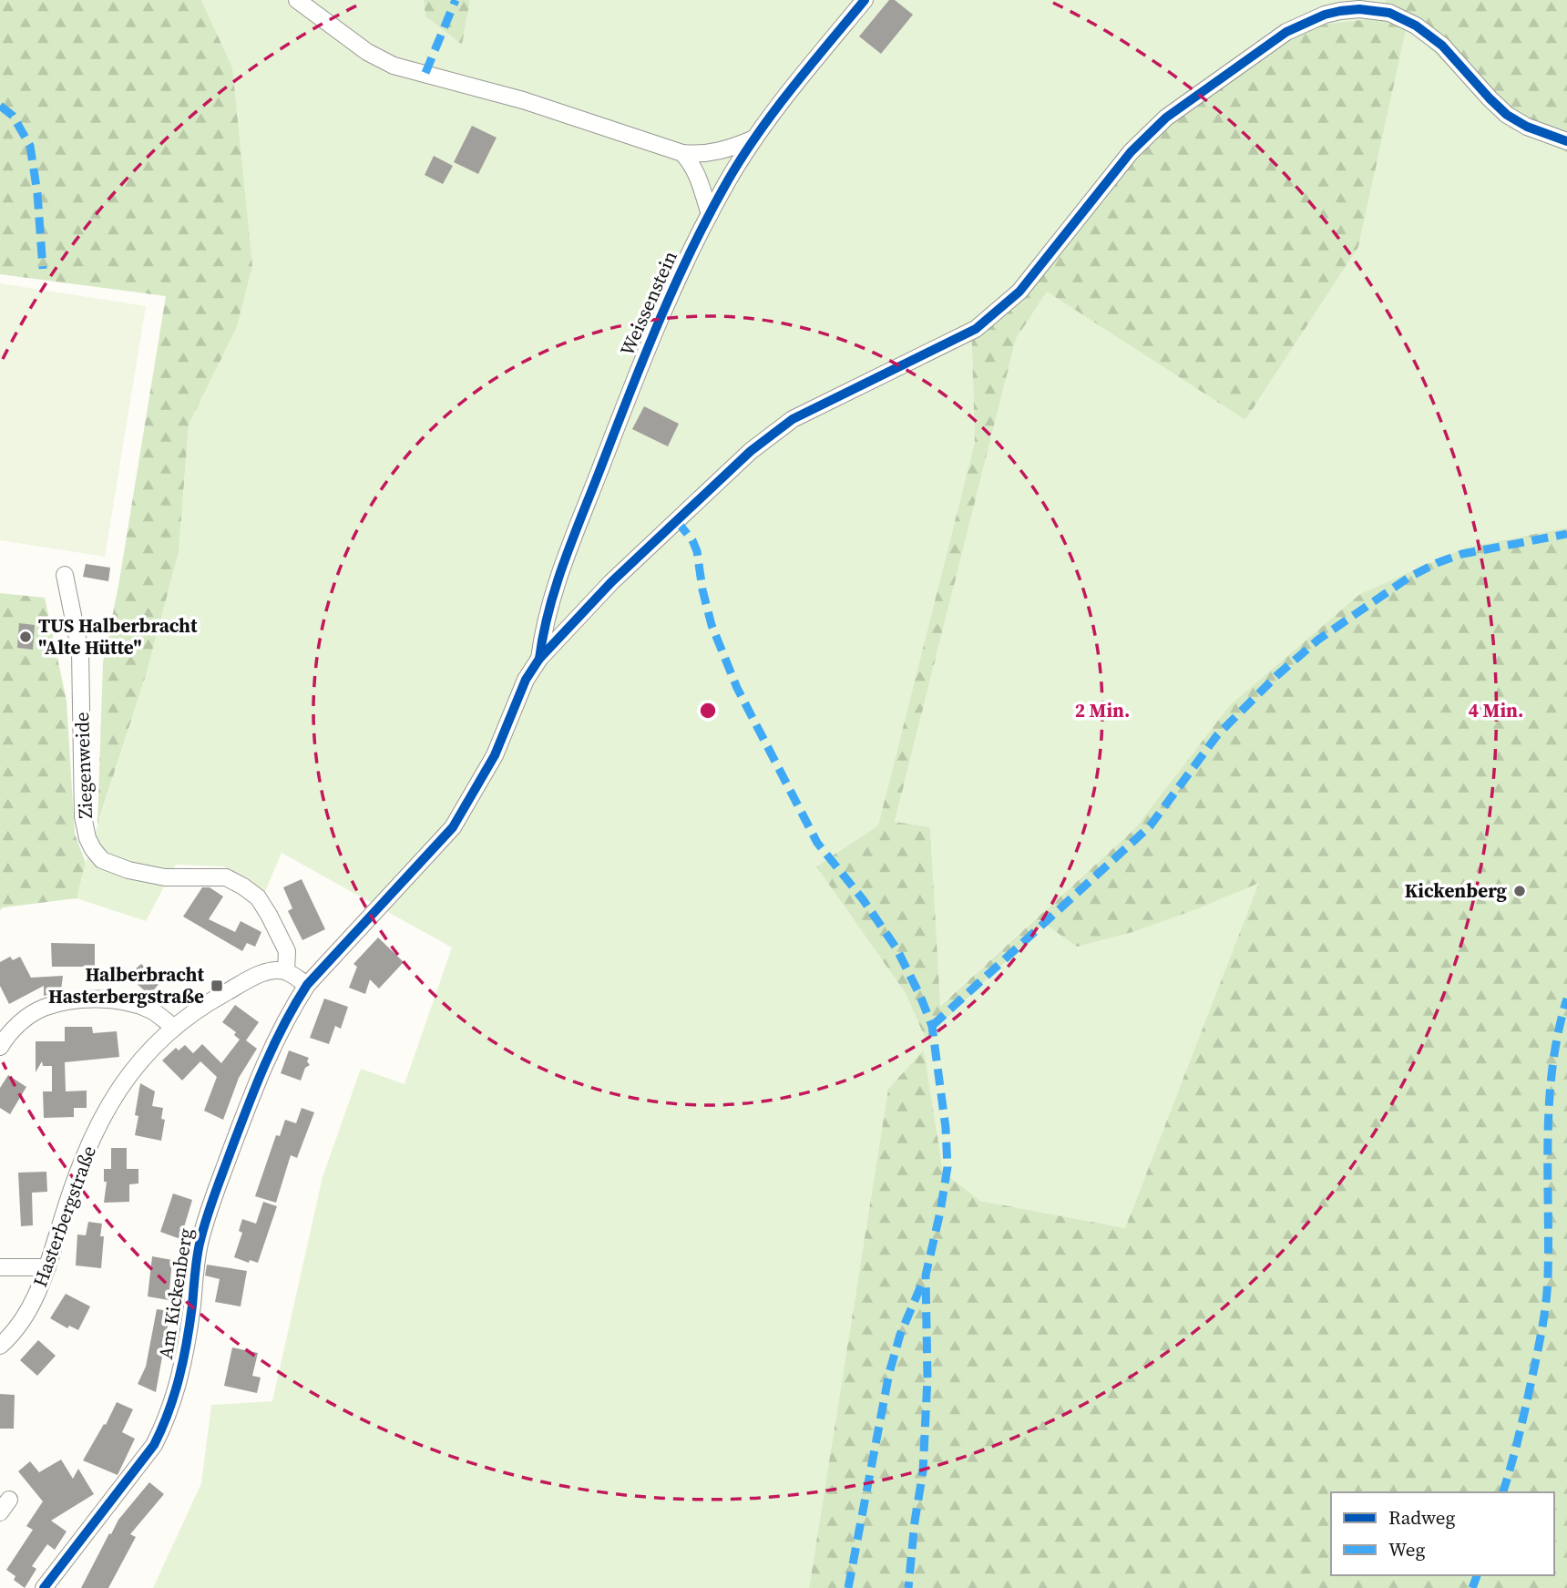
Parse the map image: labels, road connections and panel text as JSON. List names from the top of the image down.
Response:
{
  "streets": {
    "street": [
      "Weissenstein",
      "Ziegenweide",
      "Hasterbergstraße",
      "Am Kickenberg"
    ]
  },
  "crossings": [
    ["Weissenstein", "Am Kickenberg"],
    ["Ziegenweide", "Hasterbergstraße"]
  ],
  "places": {
    "other": ["TUS Halberbracht \"Alte Hütte\"", "Kickenberg"],
    "transit": ["Halberbracht Hasterbergstraße"]
  },
  "legend": ["Radweg", "Weg"],
  "rings": ["2 Min.", "4 Min."]
}
